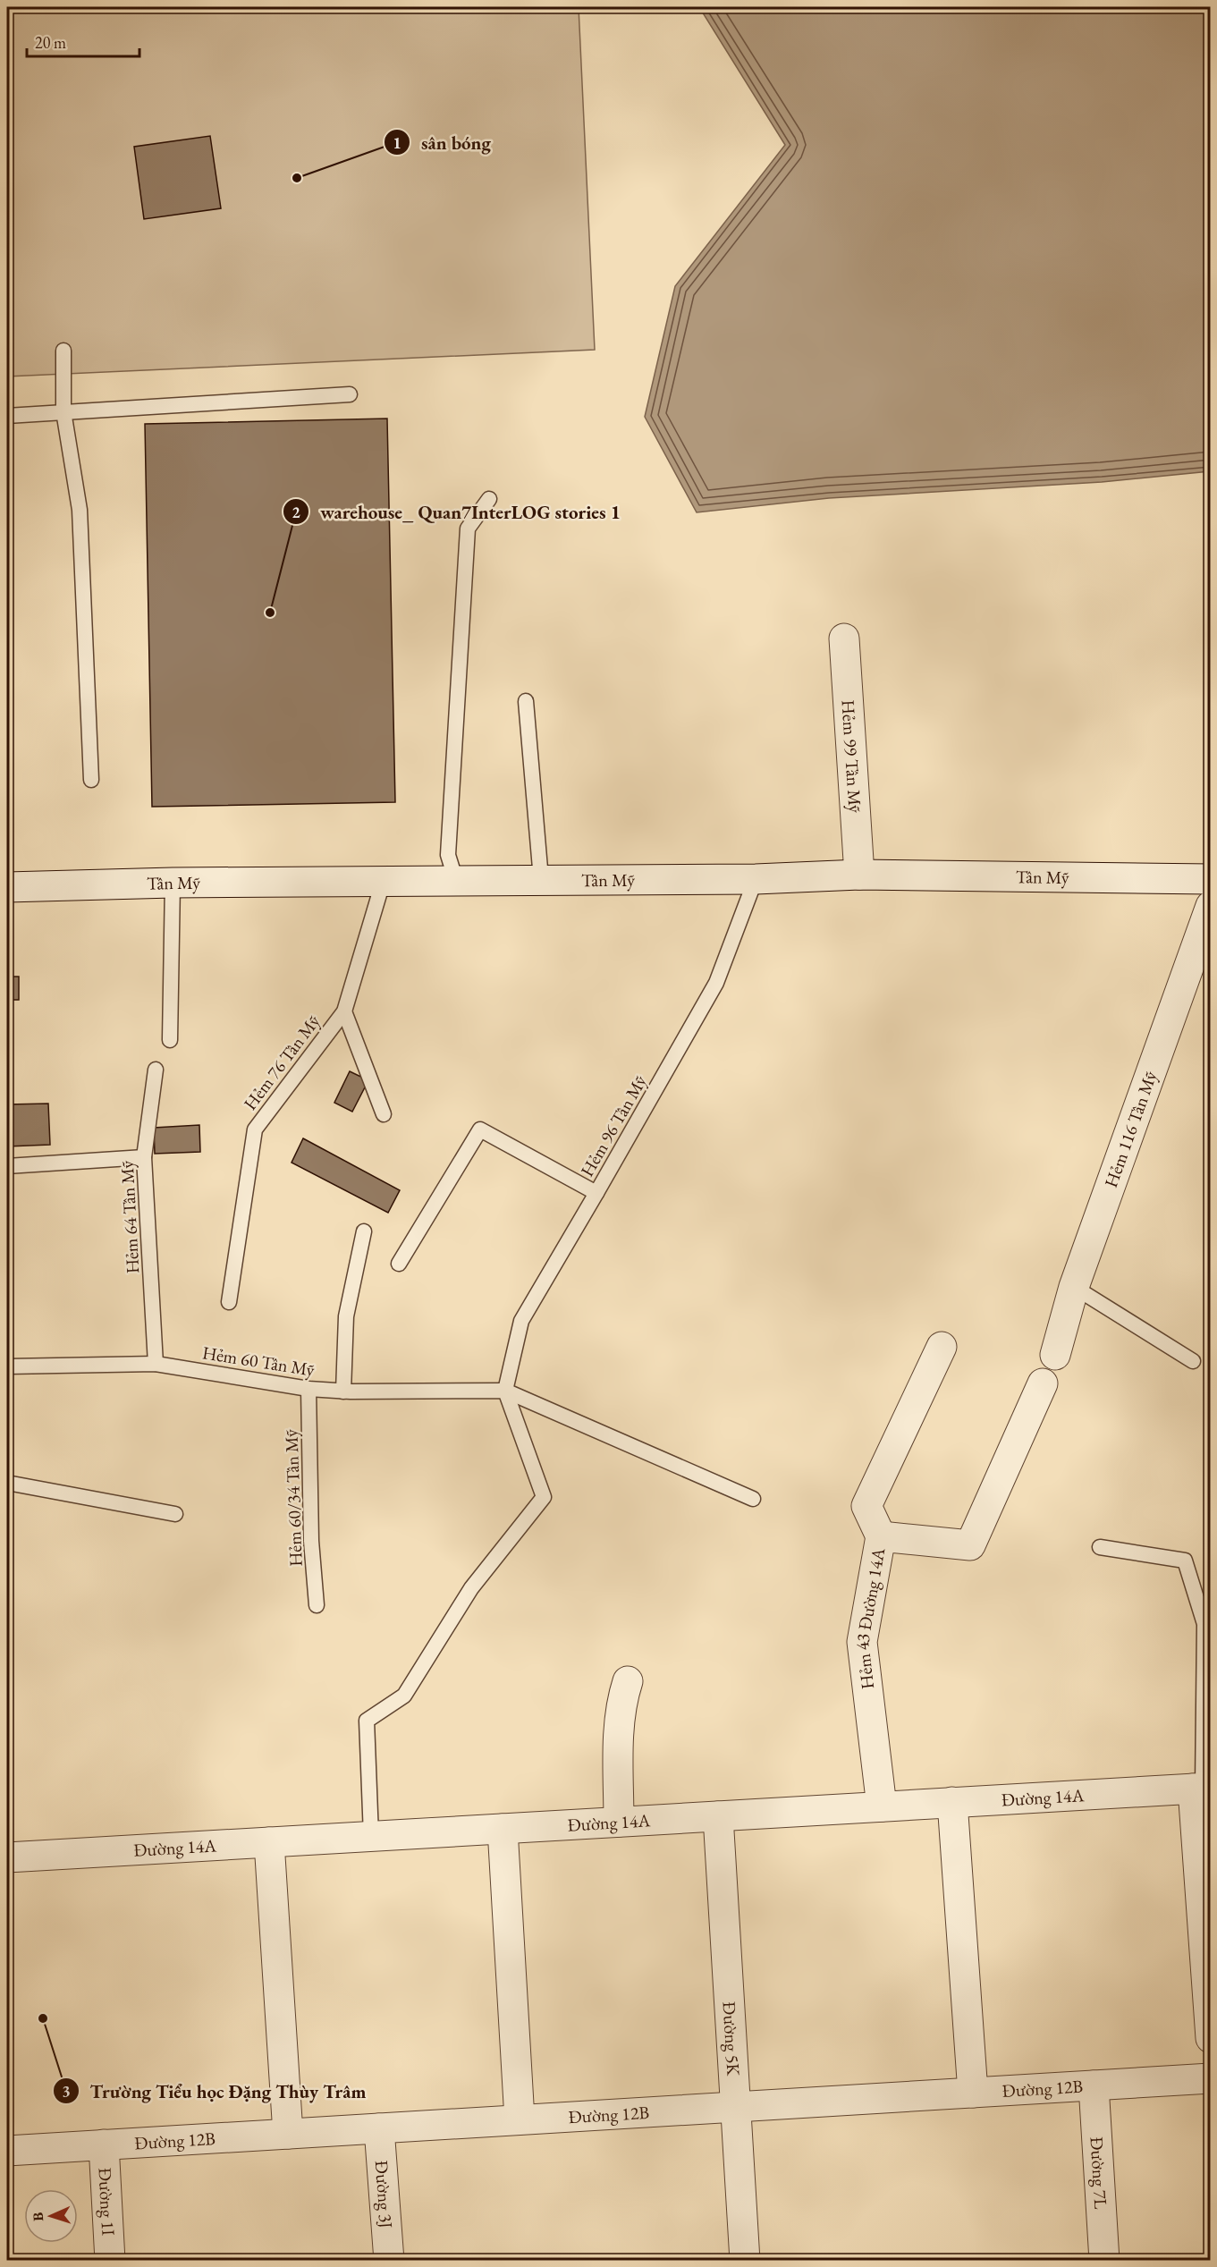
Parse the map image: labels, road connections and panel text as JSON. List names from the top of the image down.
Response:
{
  "streets": {
    "street": [
      "Hẻm 99 Tân Mỹ",
      "Tân Mỹ",
      "Hẻm 116 Tân Mỹ",
      "Hẻm 43 Đường 14A",
      "Đường 14A",
      "Đường 5K",
      "Đường 12B",
      "Đường 7L",
      "Đường 3J",
      "Đường 1I"
    ],
    "lane": [
      "Hẻm 76 Tân Mỹ",
      "Hẻm 96 Tân Mỹ",
      "Hẻm 64 Tân Mỹ",
      "Hẻm 60 Tân Mỹ",
      "Hẻm 60/34 Tân Mỹ"
    ]
  },
  "crossings": [
    ["Hẻm 99 Tân Mỹ", "Tân Mỹ"],
    ["Tân Mỹ", "Hẻm 76 Tân Mỹ"],
    ["Tân Mỹ", "Hẻm 96 Tân Mỹ"],
    ["Hẻm 96 Tân Mỹ", "Hẻm 60 Tân Mỹ"],
    ["Hẻm 64 Tân Mỹ", "Hẻm 60 Tân Mỹ"],
    ["Hẻm 60 Tân Mỹ", "Hẻm 60/34 Tân Mỹ"],
    ["Hẻm 43 Đường 14A", "Đường 14A"],
    ["Đường 14A", "Đường 5K"],
    ["Đường 5K", "Đường 12B"],
    ["Đường 12B", "Đường 7L"],
    ["Đường 12B", "Đường 3J"],
    ["Đường 12B", "Đường 1I"]
  ],
  "places": ["sân bóng", "warehouse_ Quan7InterLOG stories 1", "Trường Tiểu học Đặng Thùy Trâm"],
  "scale_bar": "20 m",
  "north": "left"
}
